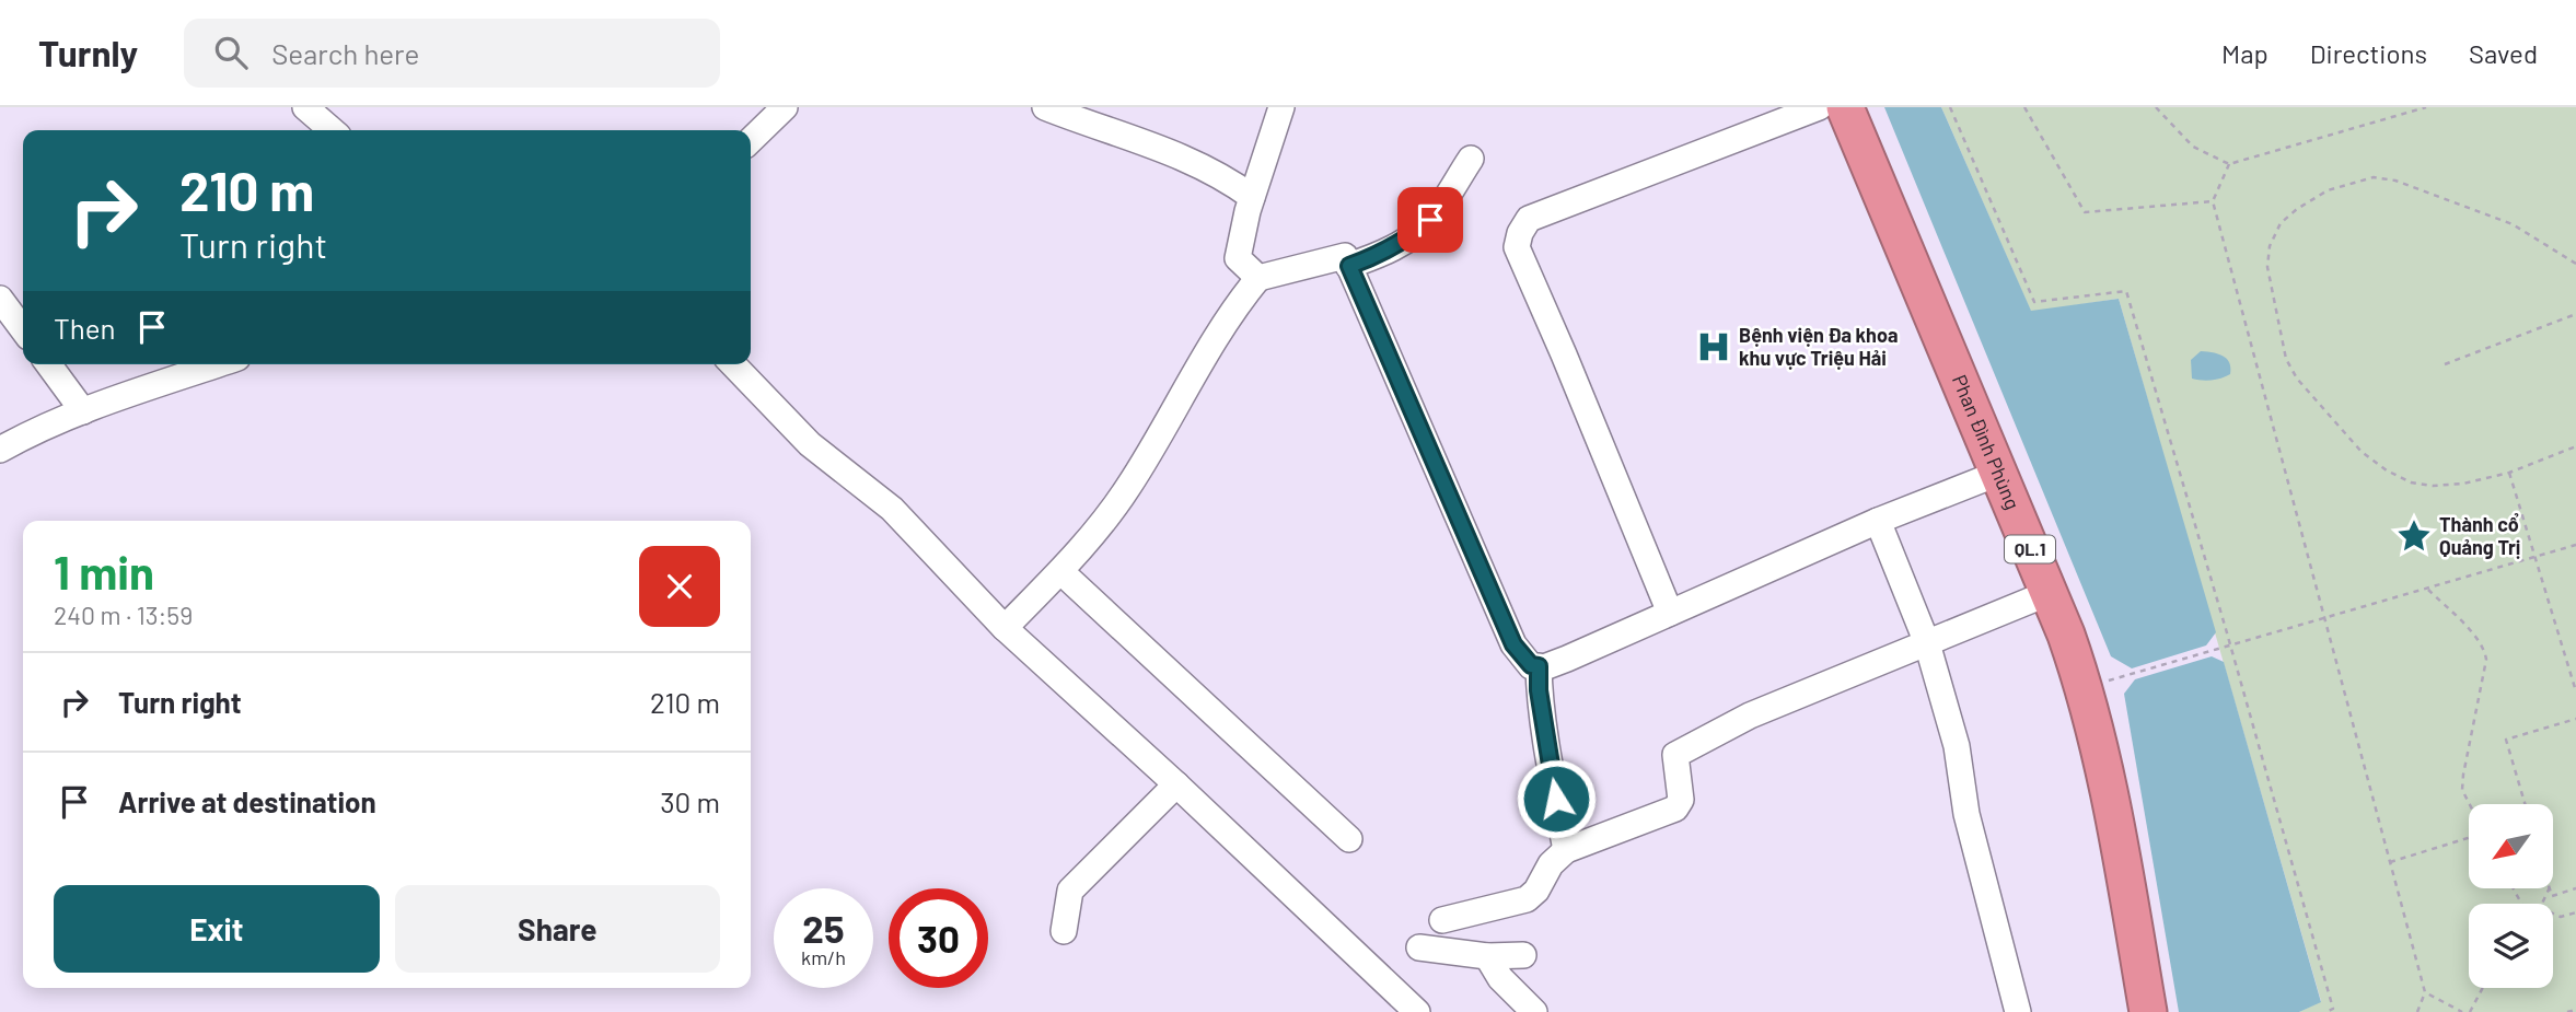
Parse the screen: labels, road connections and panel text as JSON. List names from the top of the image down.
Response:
{
  "streets": {
    "highway": ["Phan Đình Phùng", "QL.1"]
  },
  "places": {
    "hospital": ["Bệnh viện Đa khoa khu vực Triệu Hải"],
    "place": ["Thành cổ Quảng Trị"]
  },
  "north": "bottom left",
  "page": {
    "header": "Turnly",
    "search": "Search here",
    "nav": ["Map", "Directions", "Saved"],
    "turn": ["210 m", "Turn right"],
    "then": "Then",
    "heading": ["1 min", "240 m · 13:59"],
    "list": [
      {
        "name": "Turn right",
        "value": "210 m"
      },
      {
        "name": "Arrive at destination",
        "value": "30 m"
      }
    ],
    "buttons": ["Exit", "Share"],
    "speed": "25 km/h",
    "limit": "30"
  }
}
